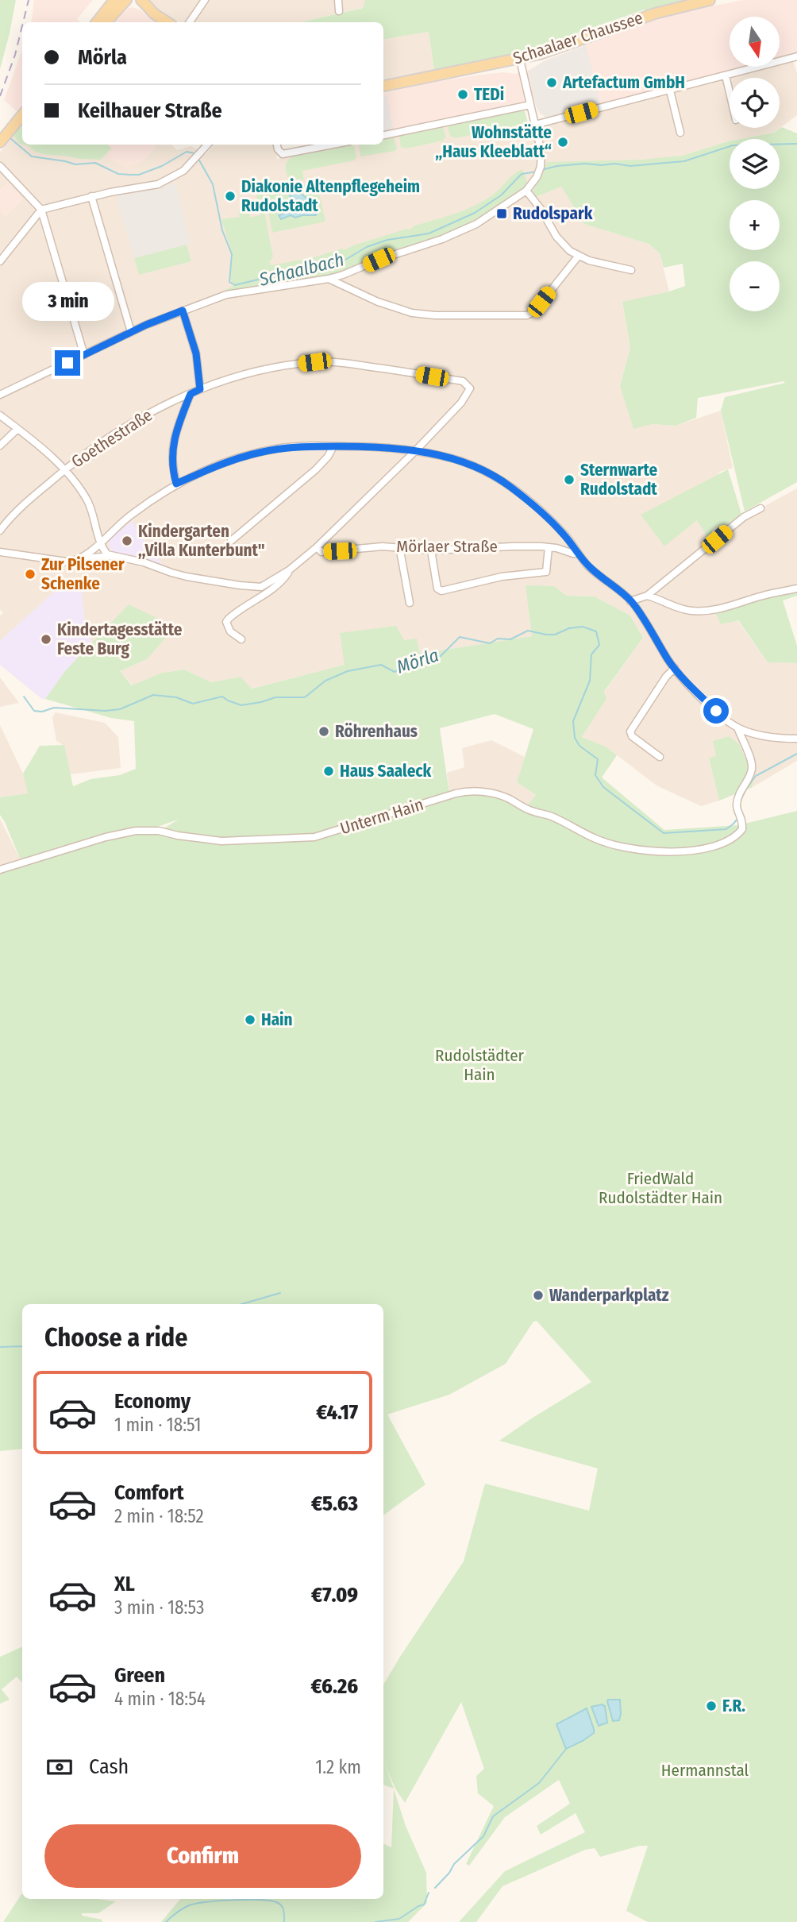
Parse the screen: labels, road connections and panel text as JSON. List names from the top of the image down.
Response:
{
  "streets": {
    "main road": ["Schaalaer Chaussee"],
    "street": ["Goethestraße", "Mörlaer Straße", "Unterm Hain"]
  },
  "water": ["Schaalbach", "Mörla"],
  "parks": ["Rudolstädter Hain", "FriedWald Rudolstädter Hain", "Hermannstal"],
  "places": {
    "other": [
      "Artefactum GmbH",
      "TEDi",
      "Wohnstätte „Haus Kleeblatt“",
      "Diakonie Altenpflegeheim Rudolstadt",
      "Sternwarte Rudolstadt",
      "Kindergarten ,,Villa Kunterbunt\"",
      "Zur Pilsener Schenke",
      "Kindertagesstätte Feste Burg",
      "Röhrenhaus",
      "Haus Saaleck",
      "Hain",
      "Wanderparkplatz",
      "F.R."
    ],
    "transit": ["Rudolspark"]
  },
  "north": "bottom",
  "page": {
    "map_buttons": ["+", "−"],
    "banner": ["Mörla", "Keilhauer Straße"],
    "bubble": "3 min",
    "heading": "Choose a ride",
    "list": [
      {
        "name": "Economy",
        "note": "1 min · 18:51",
        "value": "€4.17"
      },
      {
        "name": "Comfort",
        "note": "2 min · 18:52",
        "value": "€5.63"
      },
      {
        "name": "XL",
        "note": "3 min · 18:53",
        "value": "€7.09"
      },
      {
        "name": "Green",
        "note": "4 min · 18:54",
        "value": "€6.26"
      }
    ],
    "pay": ["Cash", "1.2 km"],
    "buttons": "Confirm"
  }
}
